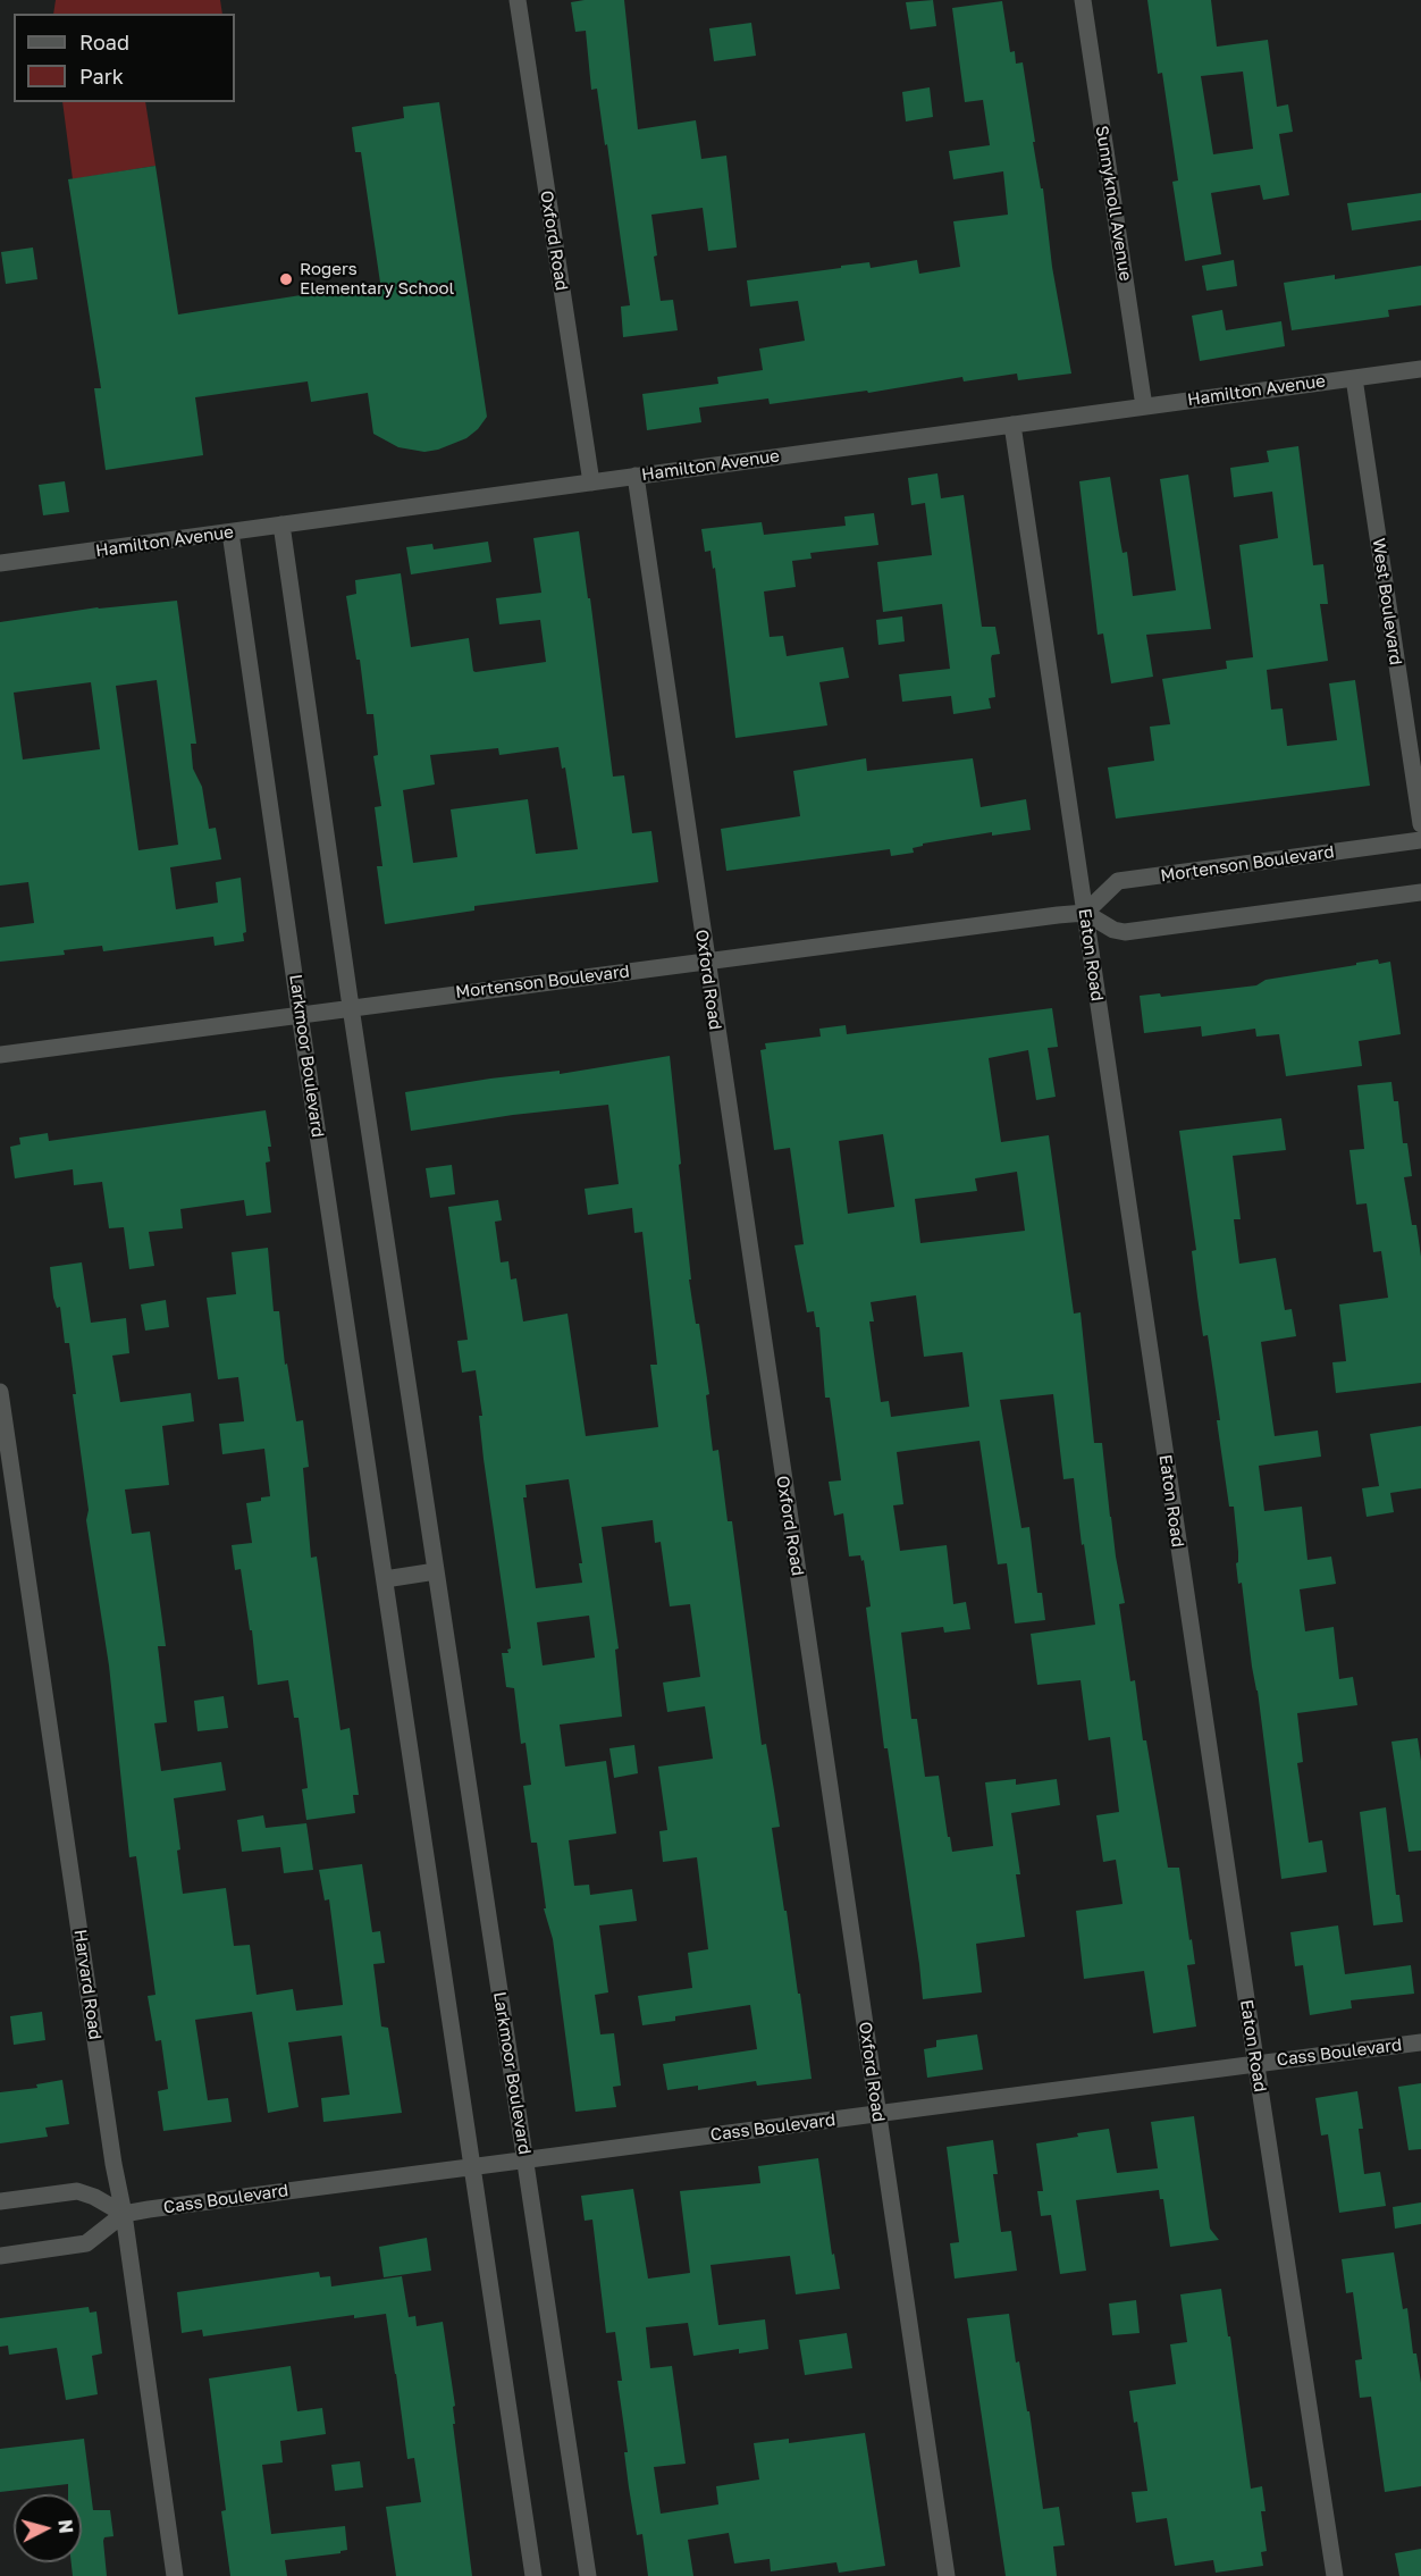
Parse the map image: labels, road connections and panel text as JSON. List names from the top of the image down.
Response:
{
  "streets": {
    "street": [
      "Sunnyknoll Avenue",
      "Oxford Road",
      "Hamilton Avenue",
      "West Boulevard",
      "Mortenson Boulevard",
      "Eaton Road",
      "Larkmoor Boulevard",
      "Harvard Road",
      "Cass Boulevard"
    ]
  },
  "crossings": [
    ["Sunnyknoll Avenue", "Hamilton Avenue"],
    ["Oxford Road", "Hamilton Avenue"],
    ["Oxford Road", "Mortenson Boulevard"],
    ["Oxford Road", "Cass Boulevard"],
    ["Hamilton Avenue", "West Boulevard"],
    ["Hamilton Avenue", "Eaton Road"],
    ["Hamilton Avenue", "Larkmoor Boulevard"],
    ["Mortenson Boulevard", "Eaton Road"],
    ["Mortenson Boulevard", "Larkmoor Boulevard"],
    ["Eaton Road", "Cass Boulevard"],
    ["Larkmoor Boulevard", "Cass Boulevard"],
    ["Harvard Road", "Cass Boulevard"]
  ],
  "places": ["Rogers Elementary School"],
  "legend": ["Road", "Park"],
  "north": "right"
}
